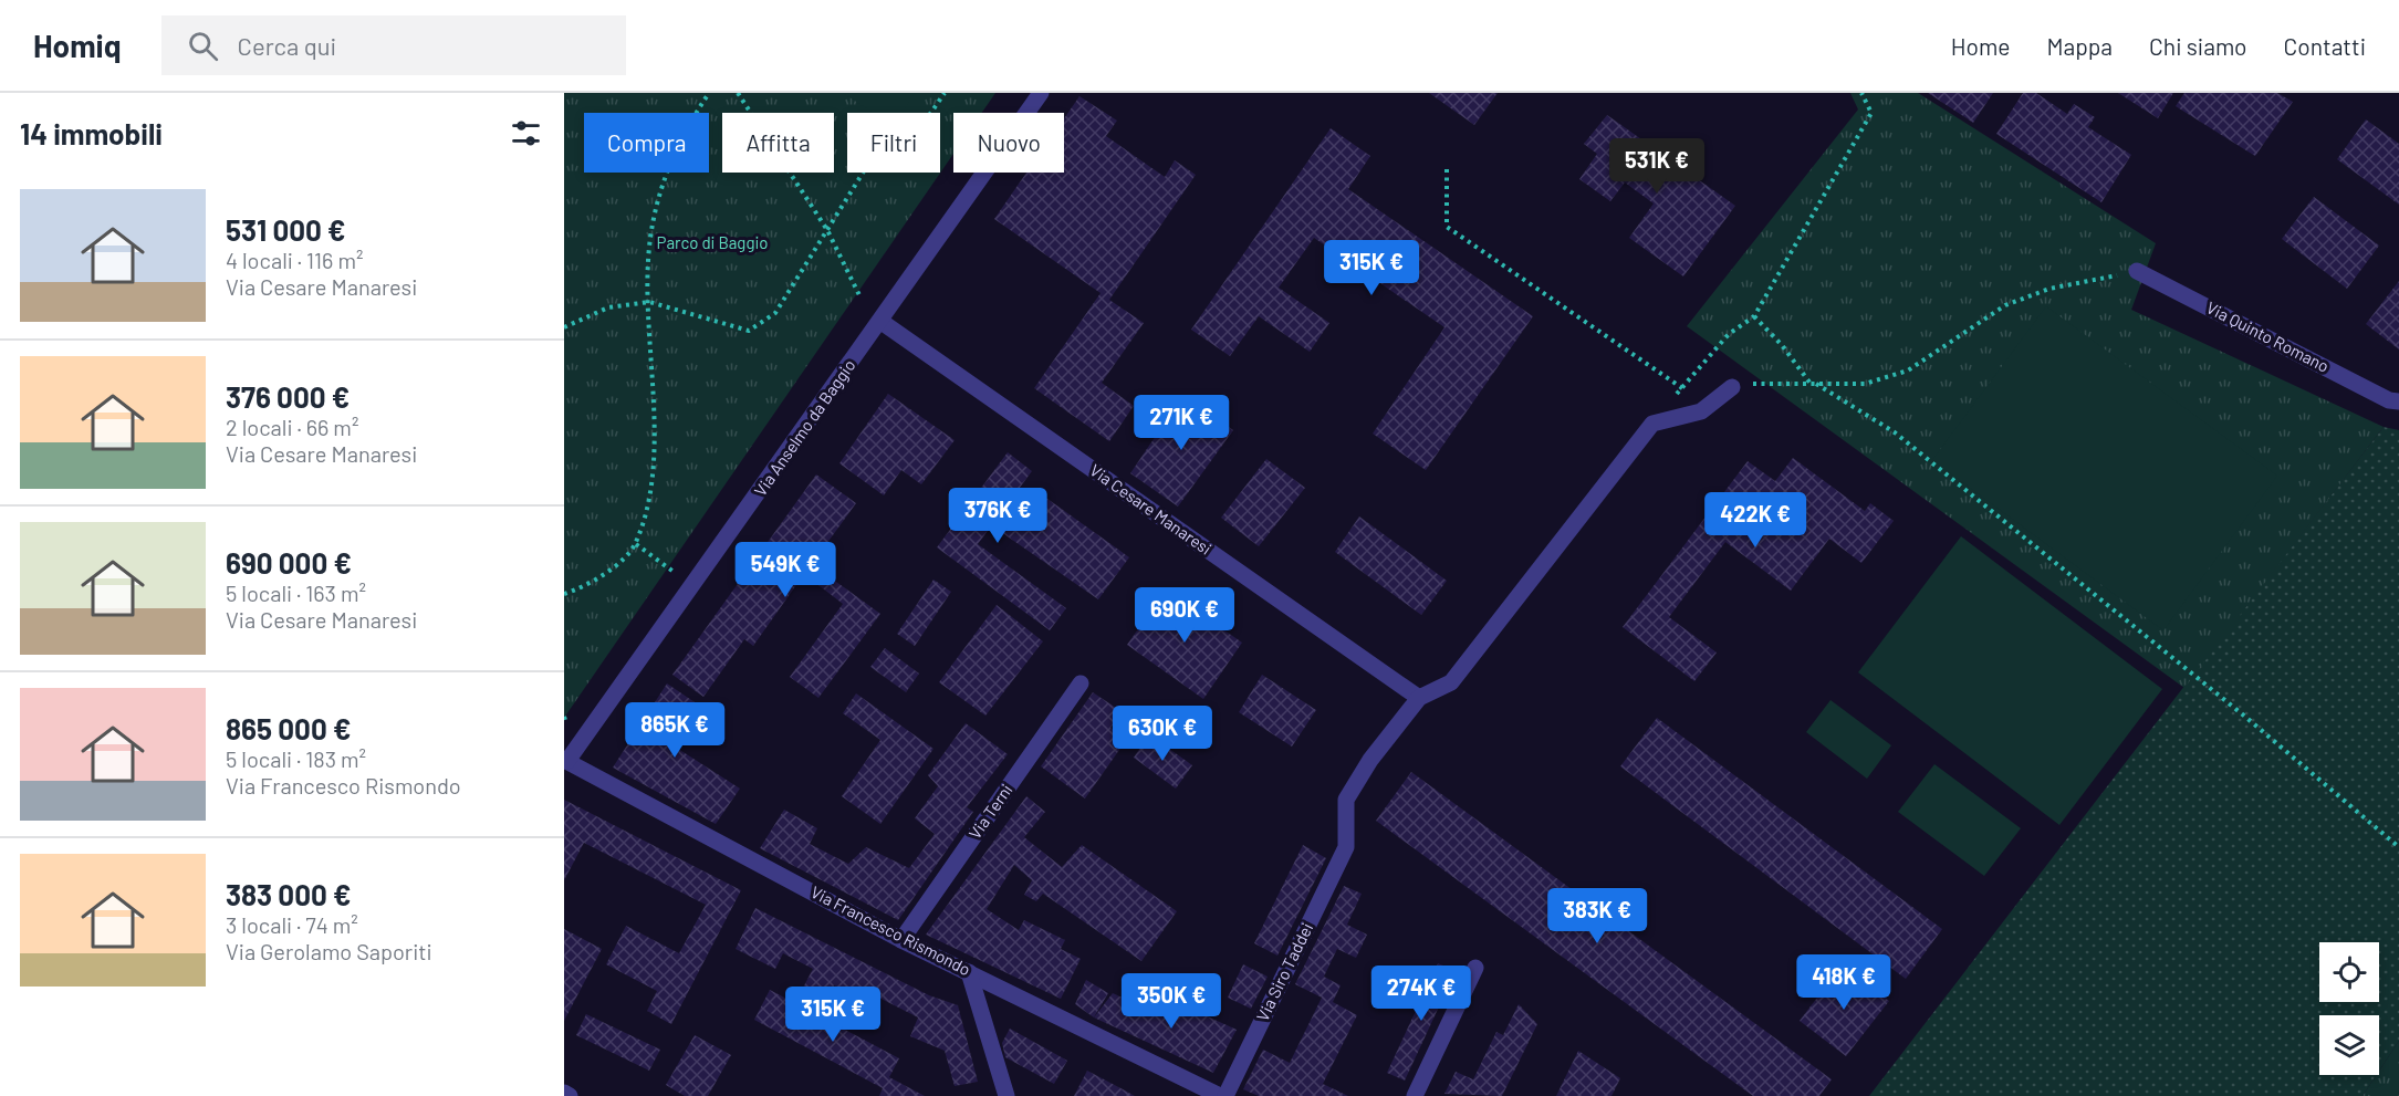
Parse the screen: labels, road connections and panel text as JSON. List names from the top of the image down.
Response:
{
  "streets": {
    "street": [
      "Via Quinto Romano",
      "Via Anselmo da Baggio",
      "Via Cesare Manaresi",
      "Via Terni",
      "Via Francesco Rismondo",
      "Via Siro Taddei"
    ]
  },
  "crossings": [
    ["Via Anselmo da Baggio", "Via Cesare Manaresi"],
    ["Via Anselmo da Baggio", "Via Francesco Rismondo"],
    ["Via Cesare Manaresi", "Via Siro Taddei"],
    ["Via Terni", "Via Francesco Rismondo"]
  ],
  "parks": ["Parco di Baggio"],
  "page": {
    "header": "Homiq",
    "search": "Cerca qui",
    "nav": [
      "Home",
      "Mappa",
      "Chi siamo",
      "Contatti"
    ],
    "heading": "14 immobili",
    "chip": [
      "Compra",
      "Affitta",
      "Filtri",
      "Nuovo"
    ],
    "price": [
      "531K €",
      "315K €",
      "271K €",
      "376K €",
      "422K €",
      "549K €",
      "690K €",
      "865K €",
      "630K €",
      "383K €",
      "418K €",
      "274K €",
      "350K €",
      "315K €"
    ],
    "list": [
      {
        "name": "531 000 €",
        "note": "4 locali · 116 m² · Via Cesare Manaresi"
      },
      {
        "name": "376 000 €",
        "note": "2 locali · 66 m² · Via Cesare Manaresi"
      },
      {
        "name": "690 000 €",
        "note": "5 locali · 163 m² · Via Cesare Manaresi"
      },
      {
        "name": "865 000 €",
        "note": "5 locali · 183 m² · Via Francesco Rismondo"
      },
      {
        "name": "383 000 €",
        "note": "3 locali · 74 m² · Via Gerolamo Saporiti"
      }
    ]
  }
}
